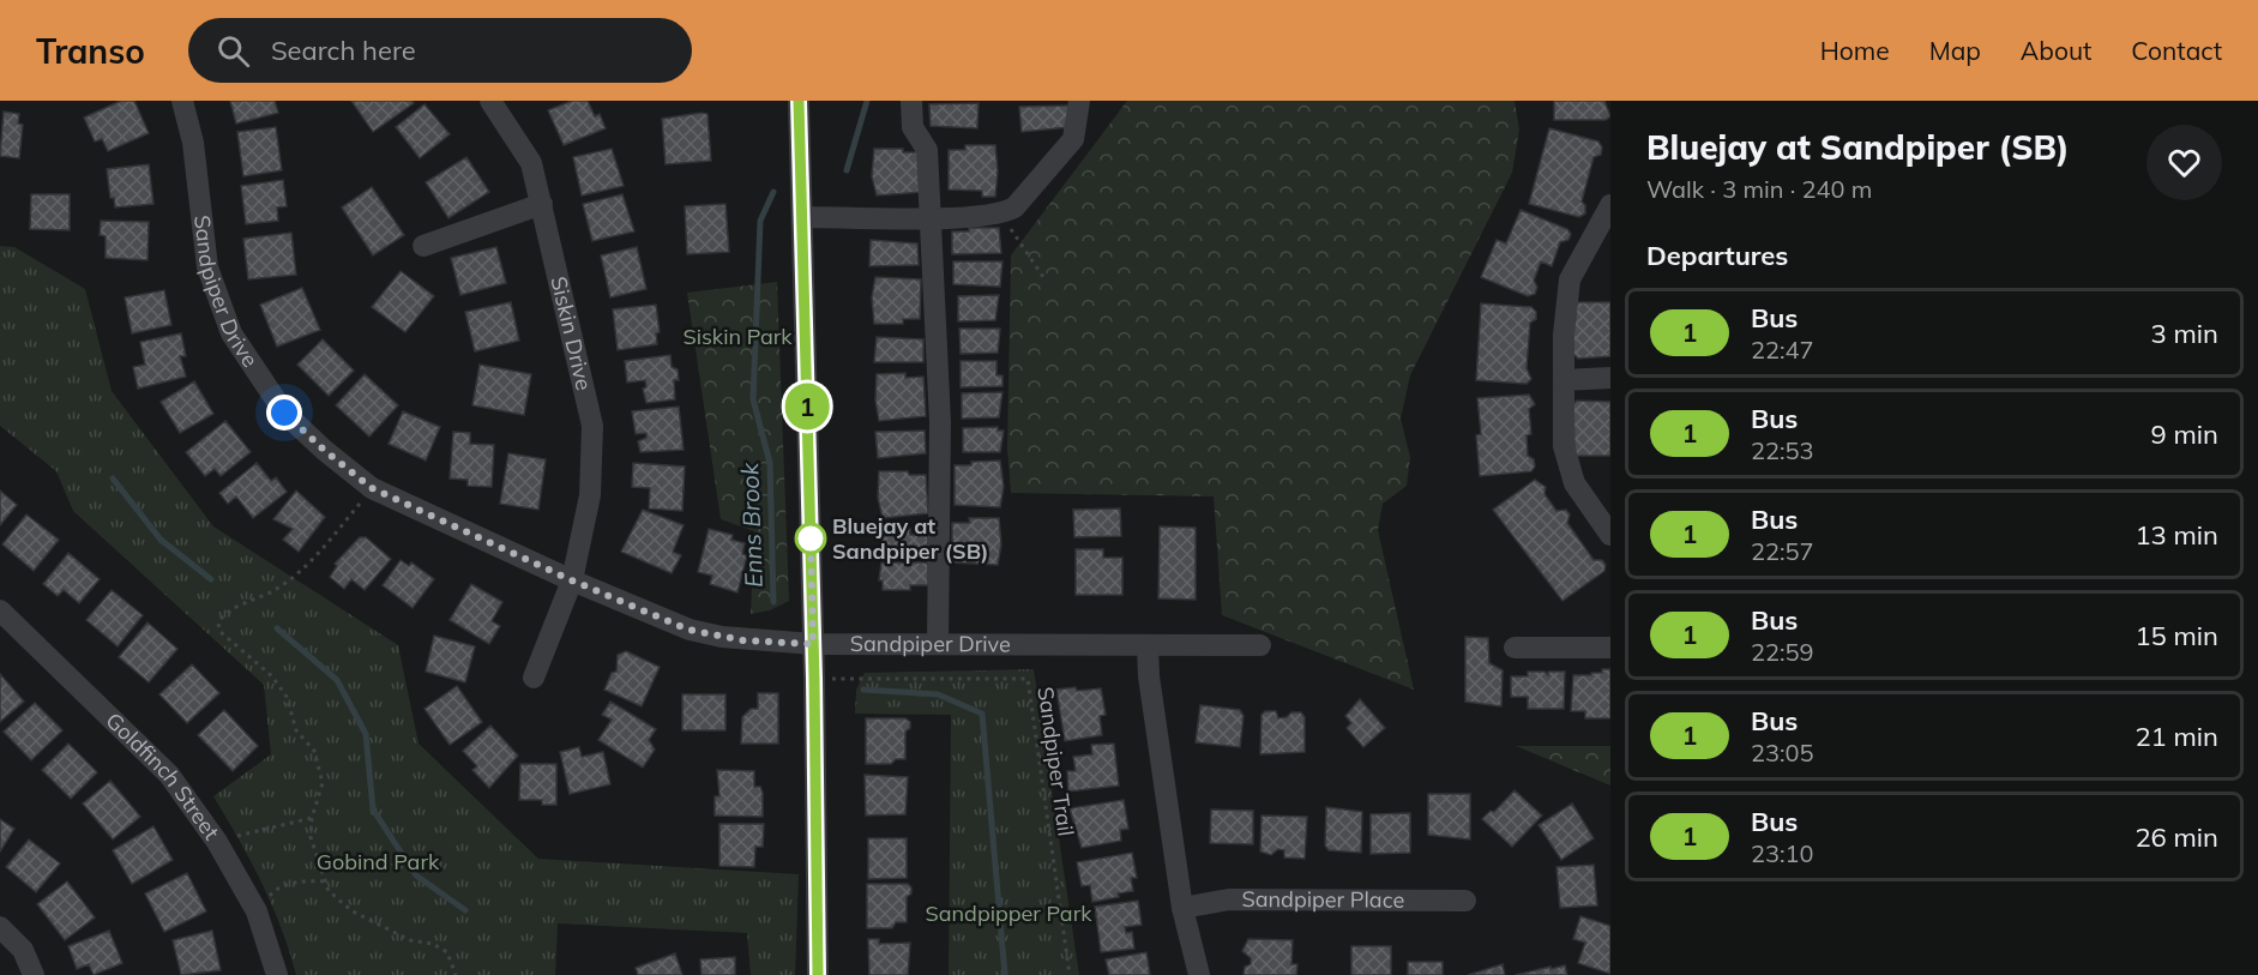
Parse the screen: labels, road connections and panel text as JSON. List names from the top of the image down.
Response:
{
  "streets": {
    "street": [
      "Sandpiper Drive",
      "Siskin Drive",
      "Goldfinch Street",
      "Sandpiper Place"
    ],
    "path": ["Sandpiper Trail"]
  },
  "crossings": [
    ["Sandpiper Drive", "Siskin Drive"]
  ],
  "water": ["Enns Brook"],
  "parks": ["Siskin Park", "Gobind Park", "Sandpipper Park"],
  "places": ["Bluejay at Sandpiper (SB)"],
  "lines": ["bus line 1"],
  "page": {
    "header": "Transo",
    "search": "Search here",
    "nav": [
      "Home",
      "Map",
      "About",
      "Contact"
    ],
    "on_map": "1",
    "heading": [
      ["Bluejay at Sandpiper (SB)", "Walk · 3 min · 240 m"],
      "Departures"
    ],
    "list": [
      {
        "mark": "1",
        "name": "Bus",
        "note": "22:47",
        "value": "3 min"
      },
      {
        "mark": "1",
        "name": "Bus",
        "note": "22:53",
        "value": "9 min"
      },
      {
        "mark": "1",
        "name": "Bus",
        "note": "22:57",
        "value": "13 min"
      },
      {
        "mark": "1",
        "name": "Bus",
        "note": "22:59",
        "value": "15 min"
      },
      {
        "mark": "1",
        "name": "Bus",
        "note": "23:05",
        "value": "21 min"
      },
      {
        "mark": "1",
        "name": "Bus",
        "note": "23:10",
        "value": "26 min"
      }
    ]
  }
}
